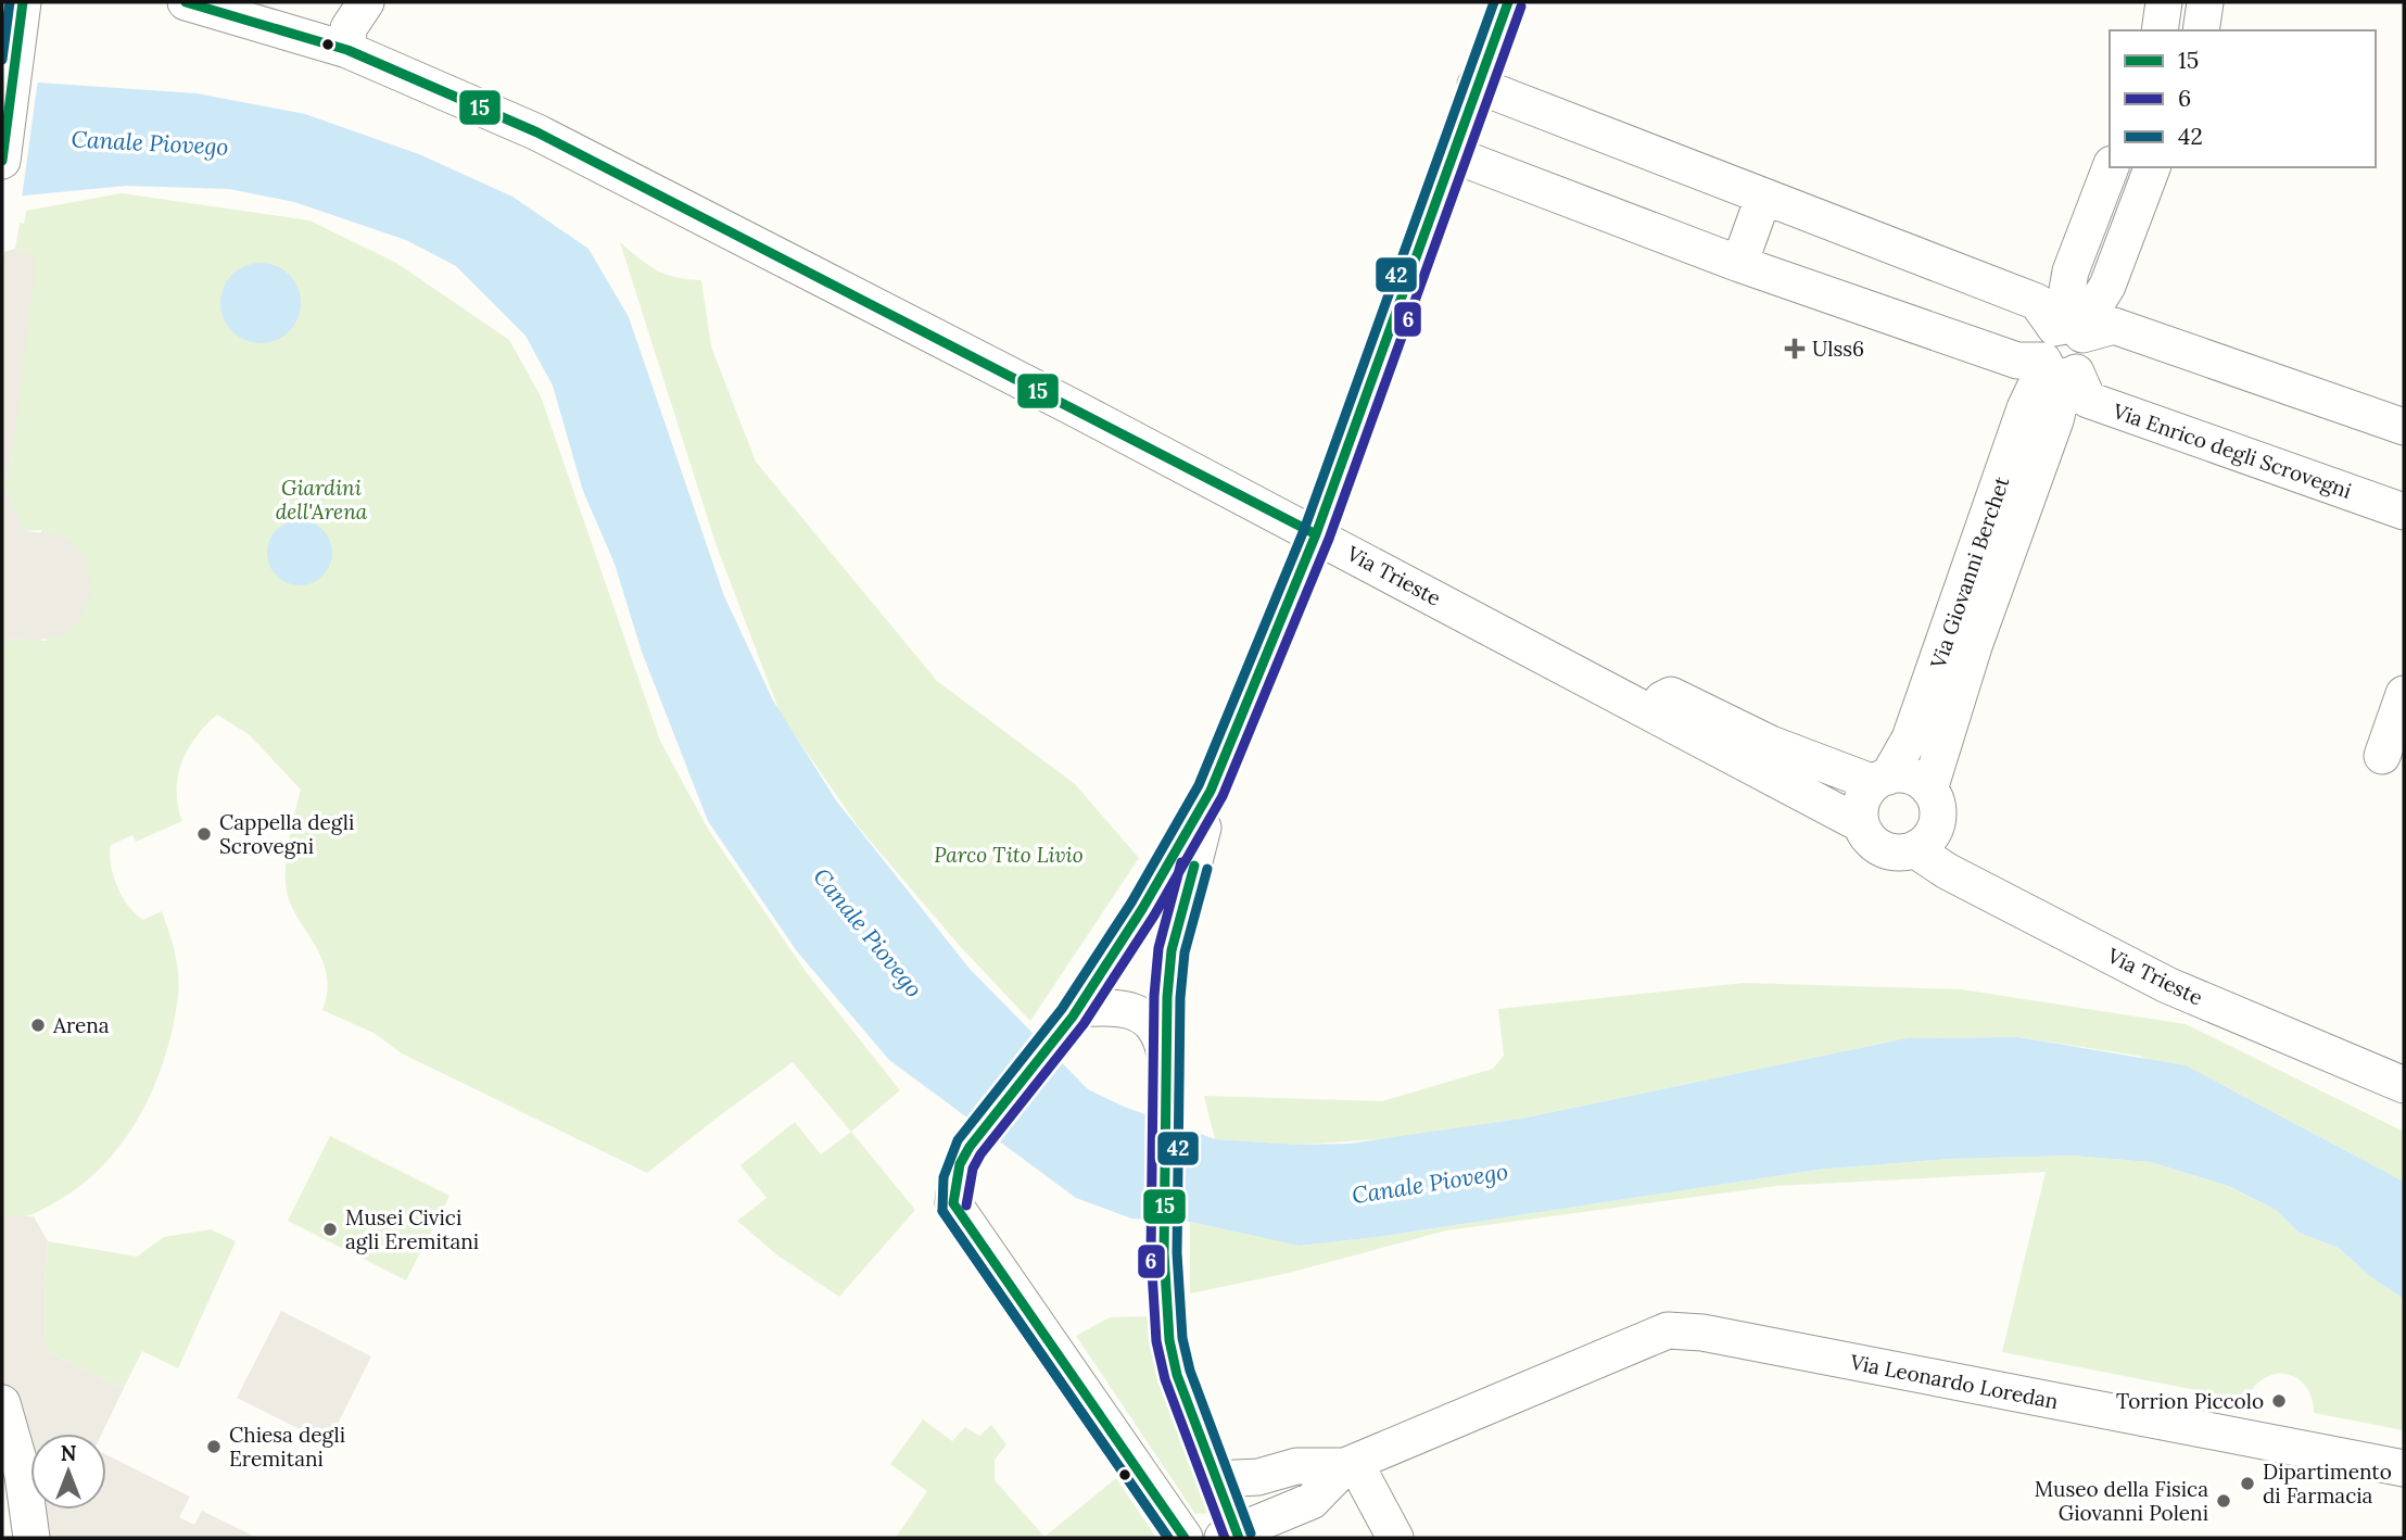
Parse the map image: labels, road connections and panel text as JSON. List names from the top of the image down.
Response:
{
  "streets": {
    "street": [
      "Via Enrico degli Scrovegni",
      "Via Giovanni Berchet",
      "Via Trieste",
      "Via Leonardo Loredan"
    ]
  },
  "crossings": [
    ["Via Enrico degli Scrovegni", "Via Giovanni Berchet"],
    ["Via Giovanni Berchet", "Via Trieste"]
  ],
  "water": ["Canale Piovego"],
  "parks": ["Giardini dell'Arena", "Parco Tito Livio"],
  "places": {
    "health": ["Ulss6"],
    "other": [
      "Cappella degli Scrovegni",
      "Arena",
      "Musei Civici agli Eremitani",
      "Torrion Piccolo",
      "Chiesa degli Eremitani",
      "Dipartimento di Farmacia",
      "Museo della Fisica Giovanni Poleni"
    ]
  },
  "lines": ["transit line 15", "transit line 42", "transit line 6"],
  "legend": ["15", "6", "42"],
  "north": "top"
}
